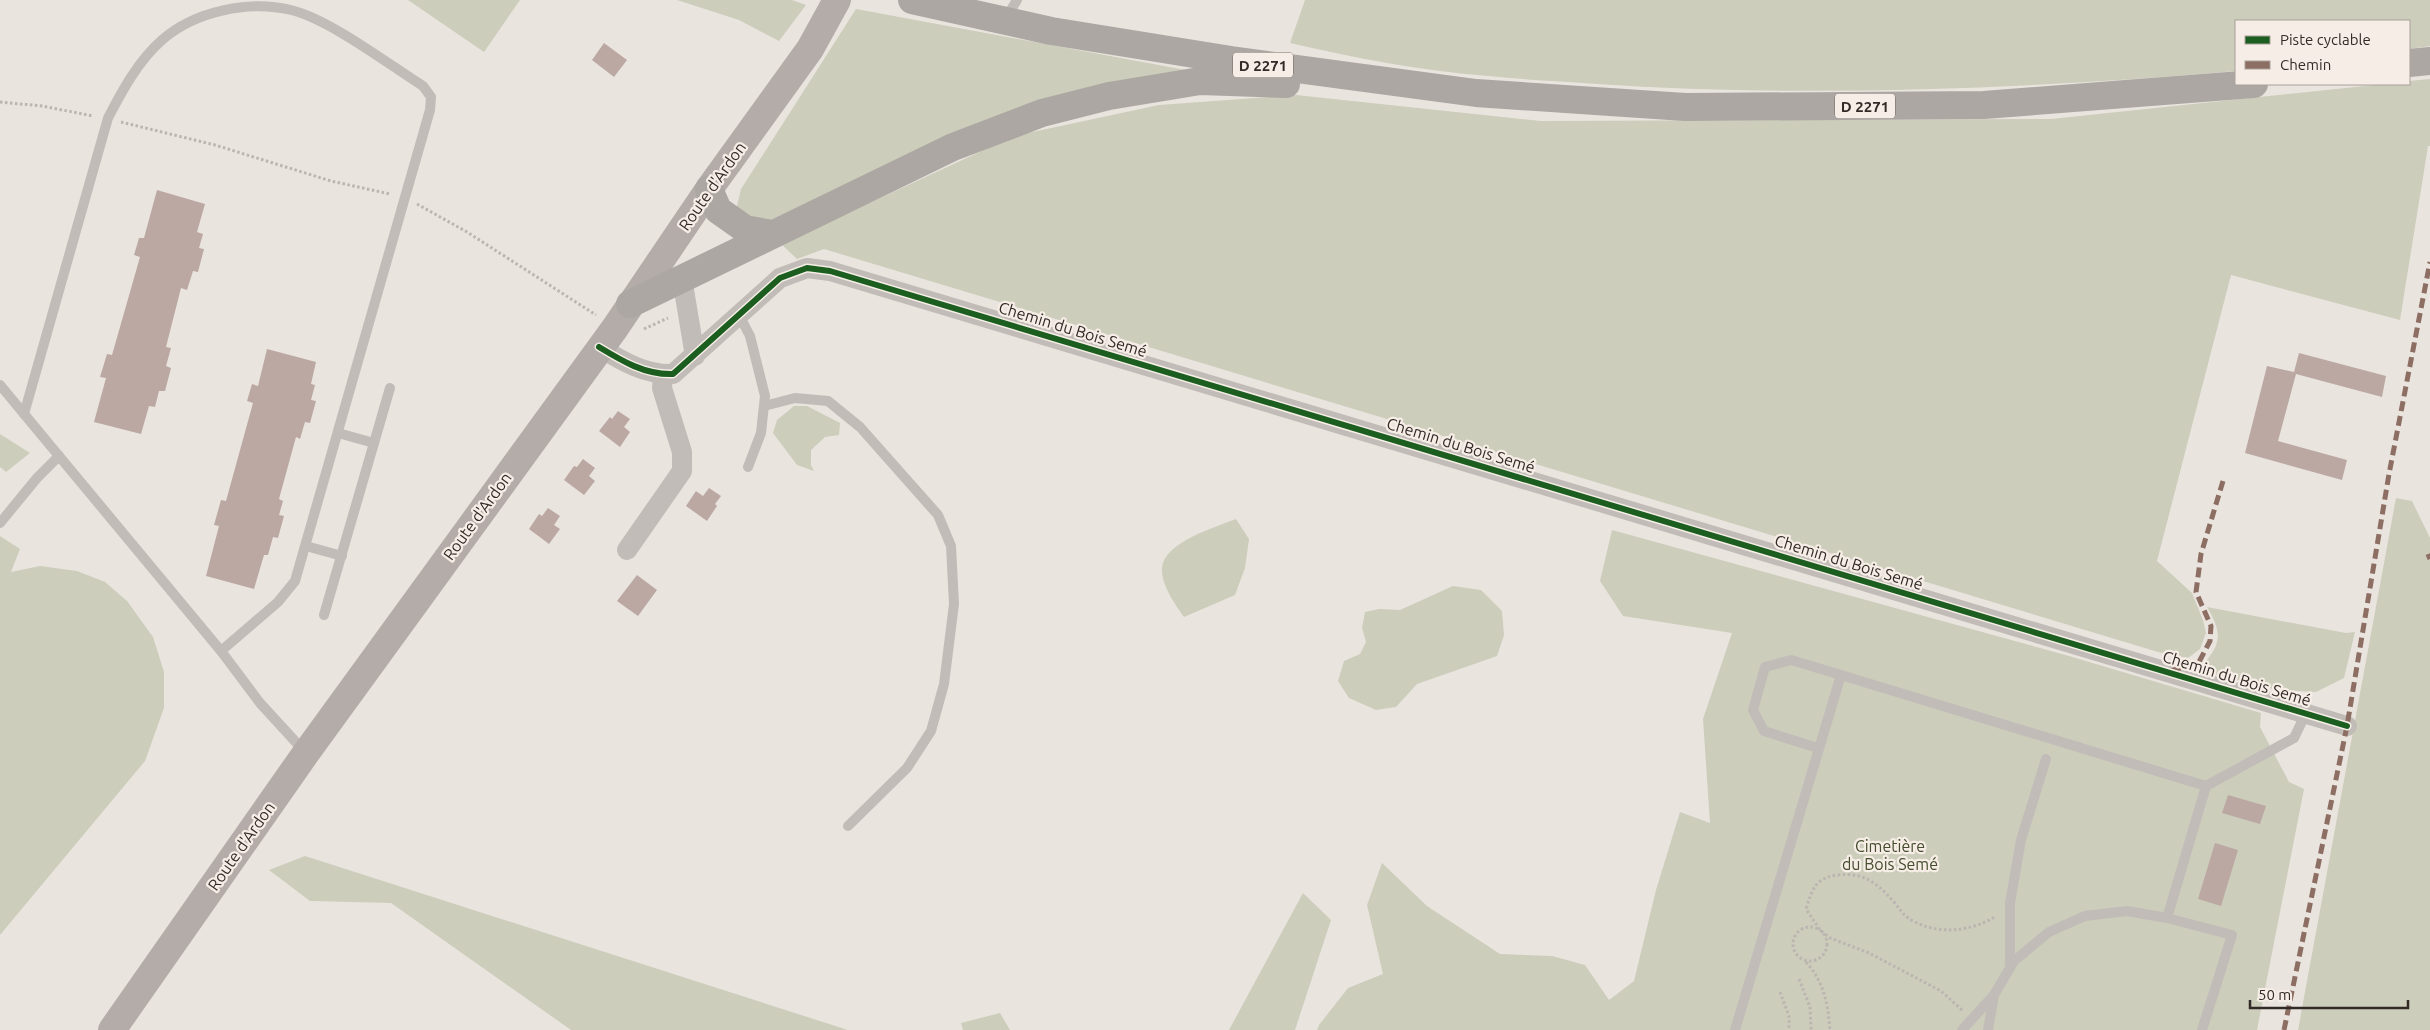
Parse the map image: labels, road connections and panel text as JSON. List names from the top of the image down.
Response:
{
  "streets": {
    "highway": ["D 2271"],
    "main road": ["Route d'Ardon"],
    "street": ["Chemin du Bois Semé"]
  },
  "parks": ["Cimetière du Bois Semé"],
  "legend": ["Piste cyclable", "Chemin"],
  "scale_bar": "50 m"
}
